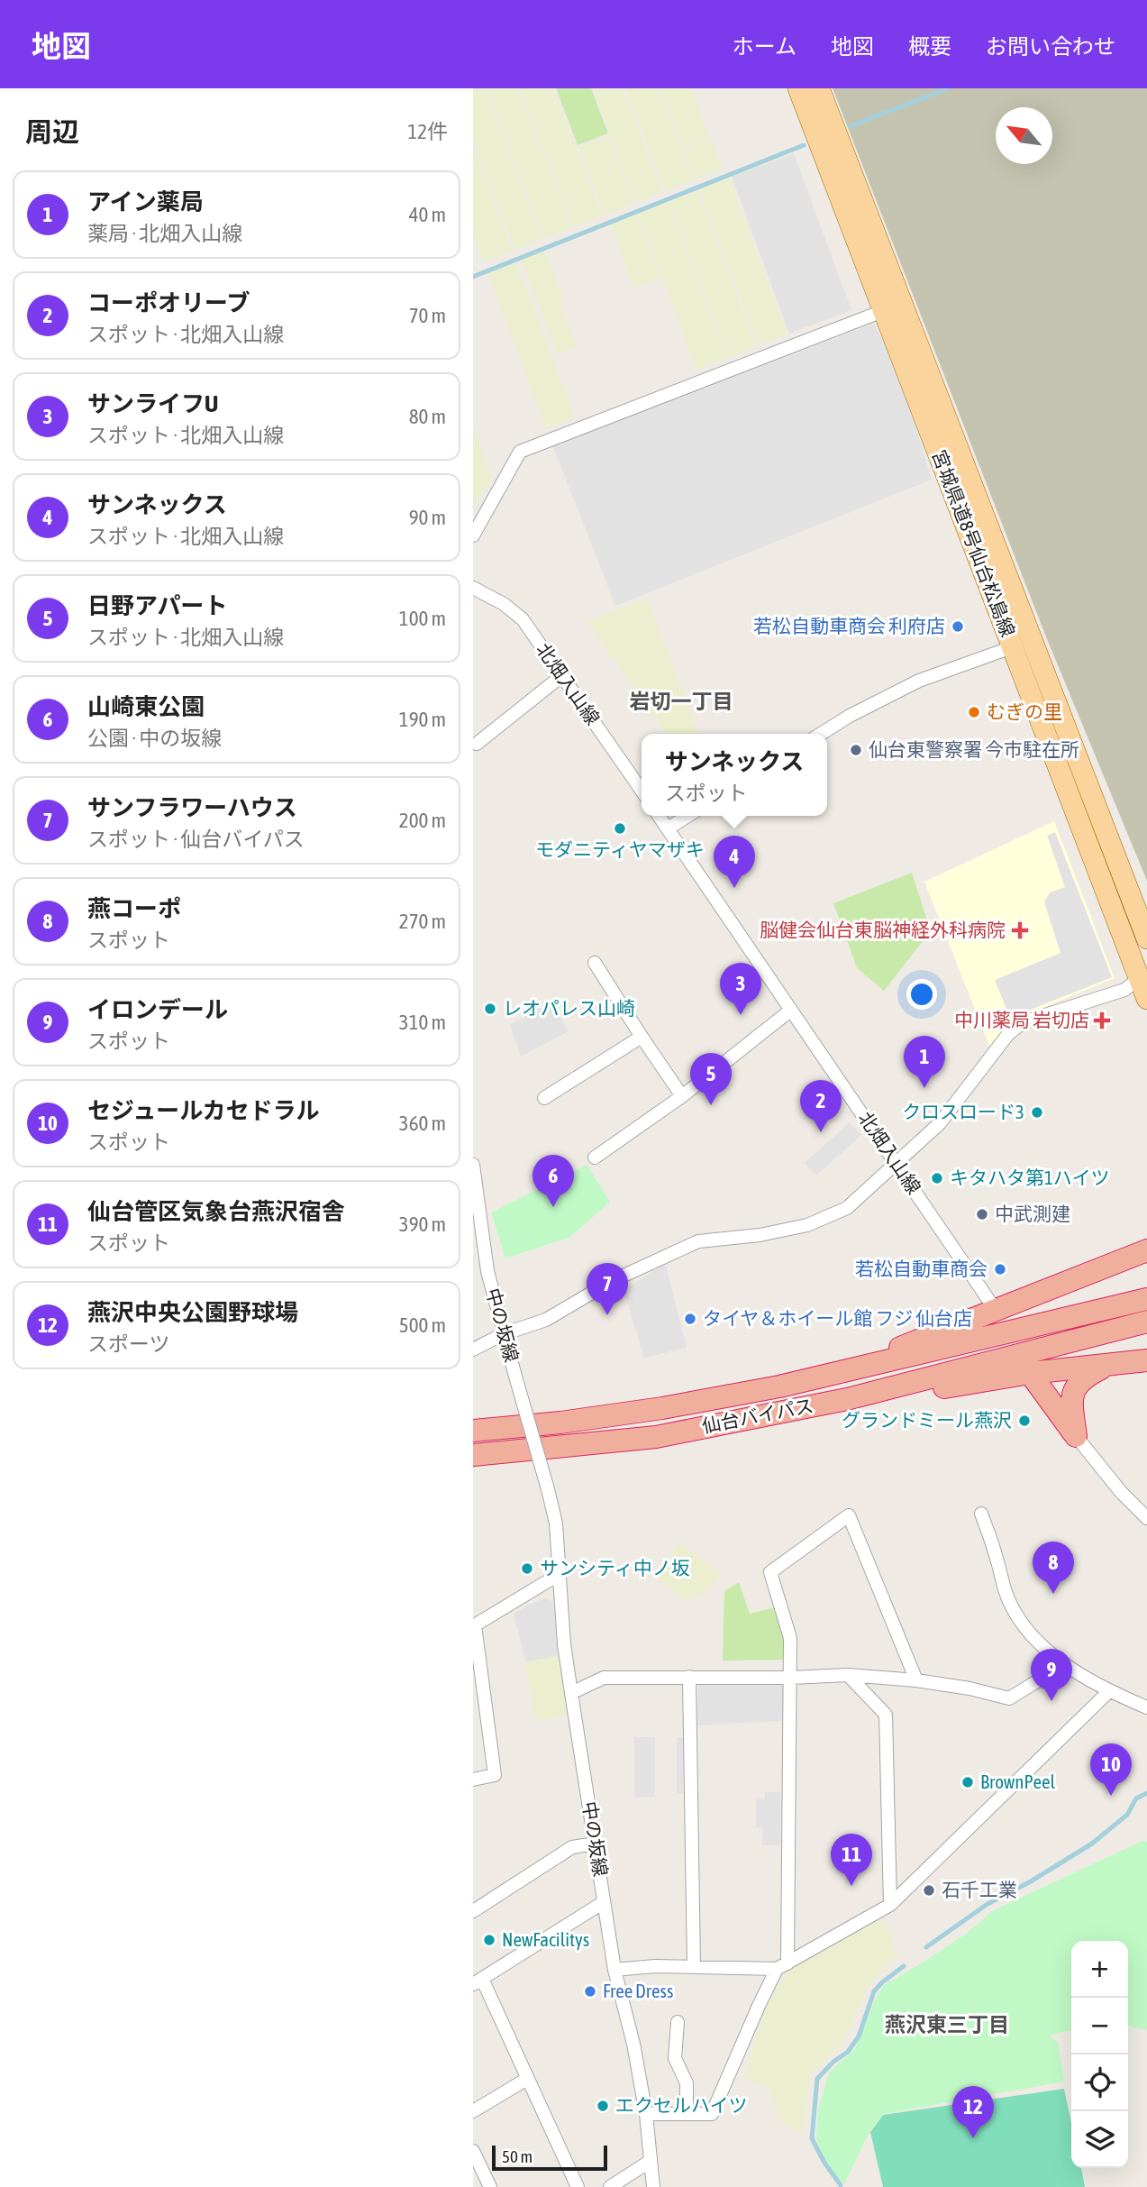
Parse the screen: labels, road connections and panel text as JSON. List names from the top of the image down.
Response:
{
  "streets": {
    "highway": ["仙台バイパス"],
    "main road": ["宮城県道8号仙台松島線"],
    "street": ["北畑入山線", "中の坂線"]
  },
  "districts": ["岩切一丁目", "燕沢東三丁目"],
  "places": {
    "other": [
      "若松自動車商会 利府店",
      "むぎの里",
      "仙台東警察署 今市駐在所",
      "モダニティヤマザキ",
      "レオパレス山崎",
      "クロスロード3",
      "キタハタ第1ハイツ",
      "中武測建",
      "若松自動車商会",
      "タイヤ＆ホイール館 フジ 仙台店",
      "グランドミール燕沢",
      "サンシティ中ノ坂",
      "BrownPeel",
      "石千工業",
      "NewFacilitys",
      "Free Dress",
      "エクセルハイツ"
    ],
    "health": ["脳健会仙台東脳神経外科病院", "中川薬局 岩切店"]
  },
  "scale_bar": "50 m",
  "north": "top left",
  "page": {
    "header": "地図",
    "nav": [
      "ホーム",
      "地図",
      "概要",
      "お問い合わせ"
    ],
    "heading": ["周辺", "12件"],
    "list": [
      {
        "mark": "1",
        "name": "アイン薬局",
        "note": "薬局 · 北畑入山線",
        "value": "40 m"
      },
      {
        "mark": "2",
        "name": "コーポオリーブ",
        "note": "スポット · 北畑入山線",
        "value": "70 m"
      },
      {
        "mark": "3",
        "name": "サンライフU",
        "note": "スポット · 北畑入山線",
        "value": "80 m"
      },
      {
        "mark": "4",
        "name": "サンネックス",
        "note": "スポット · 北畑入山線",
        "value": "90 m"
      },
      {
        "mark": "5",
        "name": "日野アパート",
        "note": "スポット · 北畑入山線",
        "value": "100 m"
      },
      {
        "mark": "6",
        "name": "山崎東公園",
        "note": "公園 · 中の坂線",
        "value": "190 m"
      },
      {
        "mark": "7",
        "name": "サンフラワーハウス",
        "note": "スポット · 仙台バイパス",
        "value": "200 m"
      },
      {
        "mark": "8",
        "name": "燕コーポ",
        "note": "スポット",
        "value": "270 m"
      },
      {
        "mark": "9",
        "name": "イロンデール",
        "note": "スポット",
        "value": "310 m"
      },
      {
        "mark": "10",
        "name": "セジュールカセドラル",
        "note": "スポット",
        "value": "360 m"
      },
      {
        "mark": "11",
        "name": "仙台管区気象台燕沢宿舎",
        "note": "スポット",
        "value": "390 m"
      },
      {
        "mark": "12",
        "name": "燕沢中央公園野球場",
        "note": "スポーツ",
        "value": "500 m"
      }
    ],
    "popup": ["サンネックス", "スポット"],
    "pins": [
      "4",
      "3",
      "1",
      "5",
      "2",
      "6",
      "7",
      "8",
      "9",
      "10",
      "11",
      "12"
    ],
    "map_buttons": ["+", "−"],
    "scale": "50 m"
  }
}
